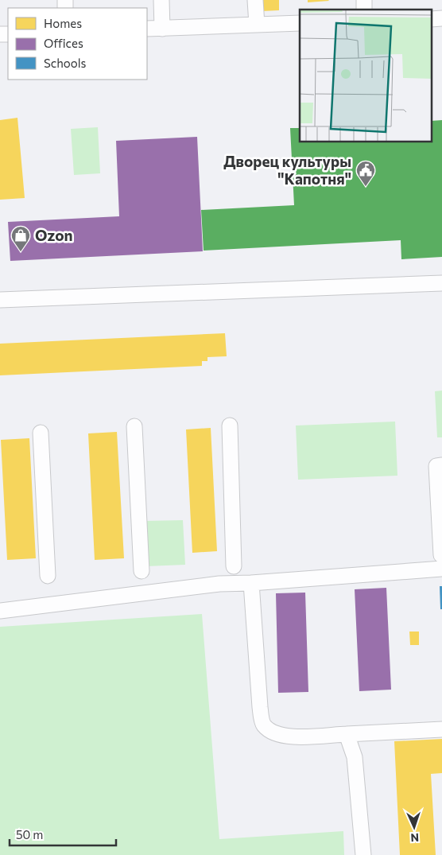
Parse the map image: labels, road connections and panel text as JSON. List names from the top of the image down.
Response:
{
  "places": {
    "public building": ["Дворец культуры \"Капотня\""],
    "shop": ["Ozon"]
  },
  "legend": ["Homes", "Offices", "Schools"],
  "scale_bar": "50 m",
  "north": "bottom"
}
